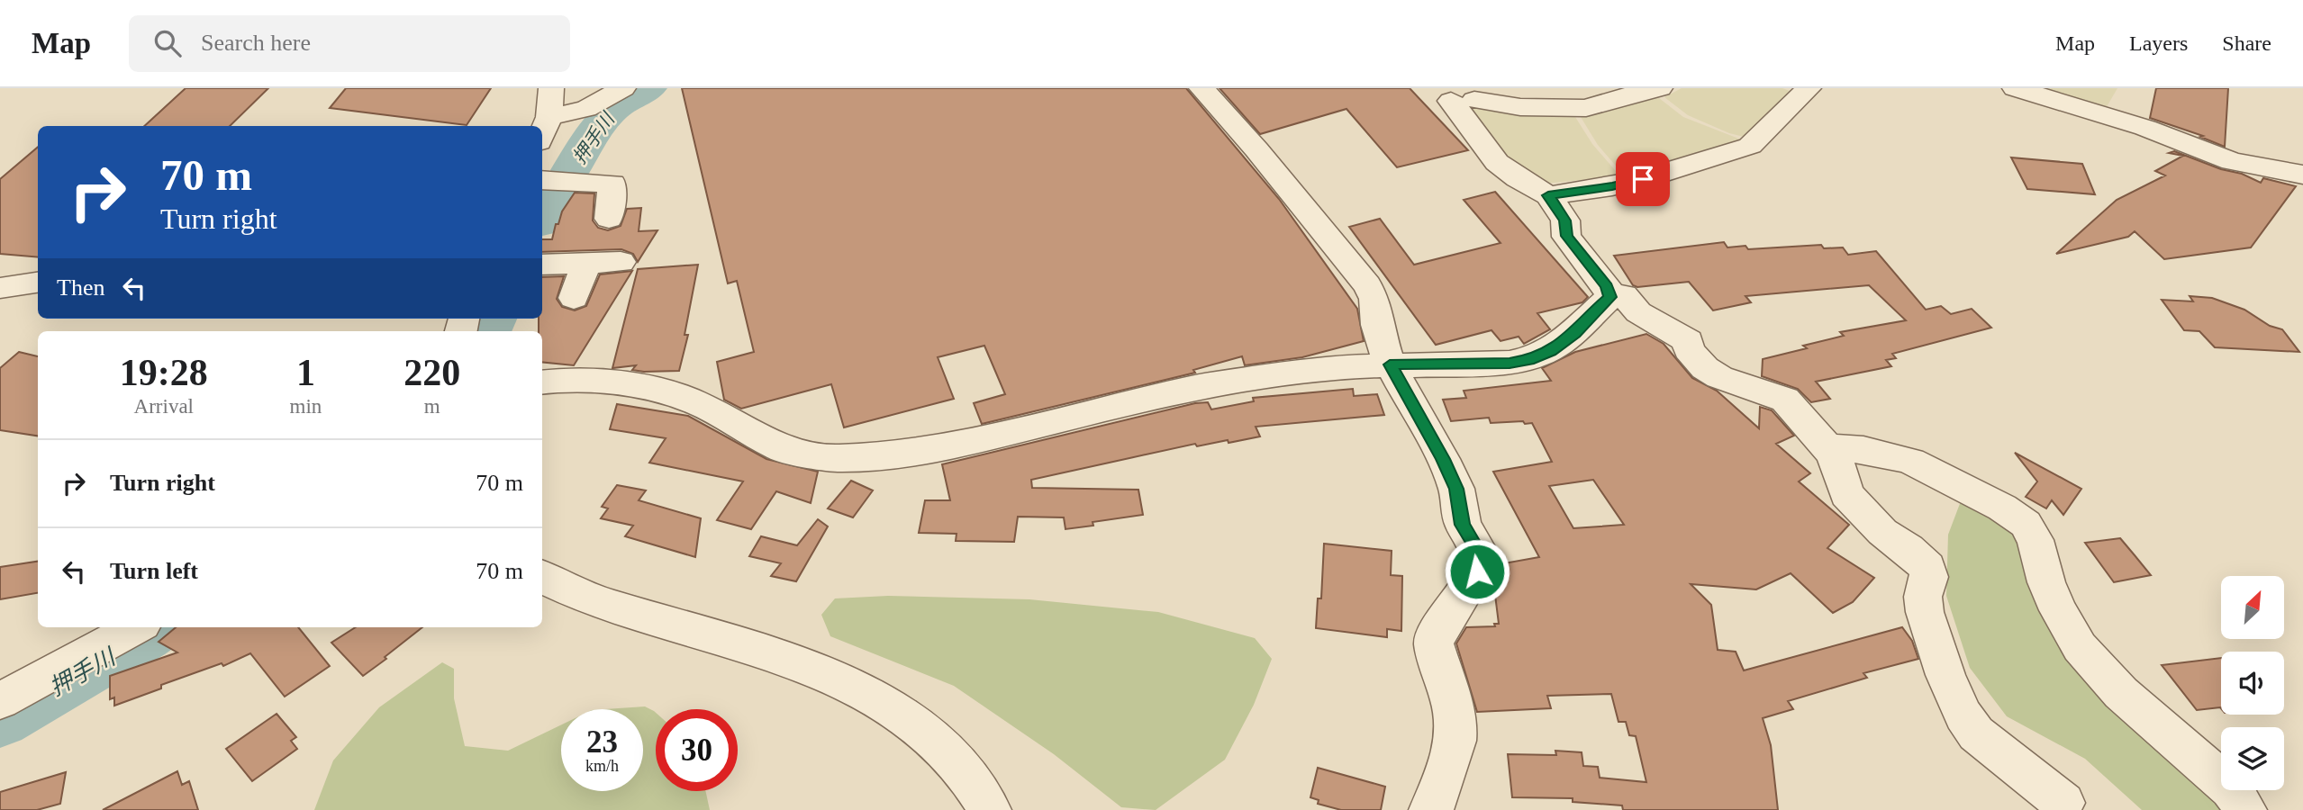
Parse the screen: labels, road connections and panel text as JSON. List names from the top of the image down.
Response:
{
  "water": ["押手川"],
  "north": "top right",
  "page": {
    "header": "Map",
    "search": "Search here",
    "nav": ["Map", "Layers", "Share"],
    "turn": ["70 m", "Turn right"],
    "then": "Then",
    "eta": [
      "19:28",
      "Arrival",
      "1",
      "min",
      "220",
      "m"
    ],
    "list": [
      {
        "name": "Turn right",
        "value": "70 m"
      },
      {
        "name": "Turn left",
        "value": "70 m"
      }
    ],
    "speed": "23 km/h",
    "limit": "30"
  }
}
